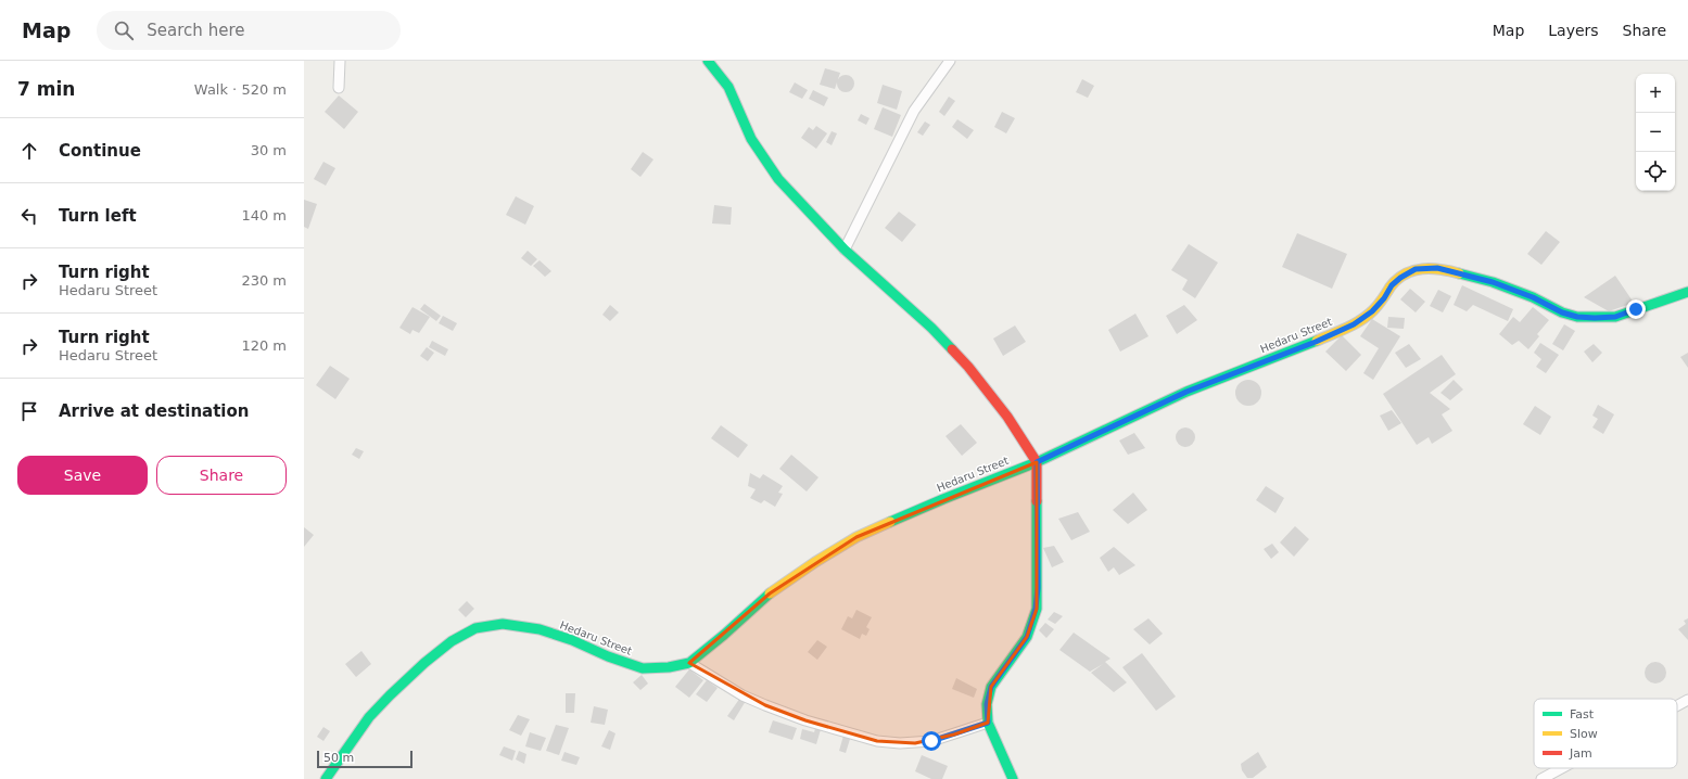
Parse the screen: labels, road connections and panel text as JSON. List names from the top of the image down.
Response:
{
  "streets": {
    "street": ["Hedaru Street"]
  },
  "legend": ["Fast", "Slow", "Jam"],
  "scale_bar": "50 m",
  "page": {
    "header": "Map",
    "search": "Search here",
    "nav": ["Map", "Layers", "Share"],
    "heading": ["7 min", "Walk · 520 m"],
    "map_buttons": ["+", "−"],
    "list": [
      ["Continue", "30 m"],
      ["Turn left", "140 m"],
      ["Turn right", "Hedaru Street", "230 m"],
      ["Turn right", "Hedaru Street", "120 m"],
      "Arrive at destination"
    ],
    "buttons": ["Save", "Share"],
    "scale": "50 m"
  }
}
